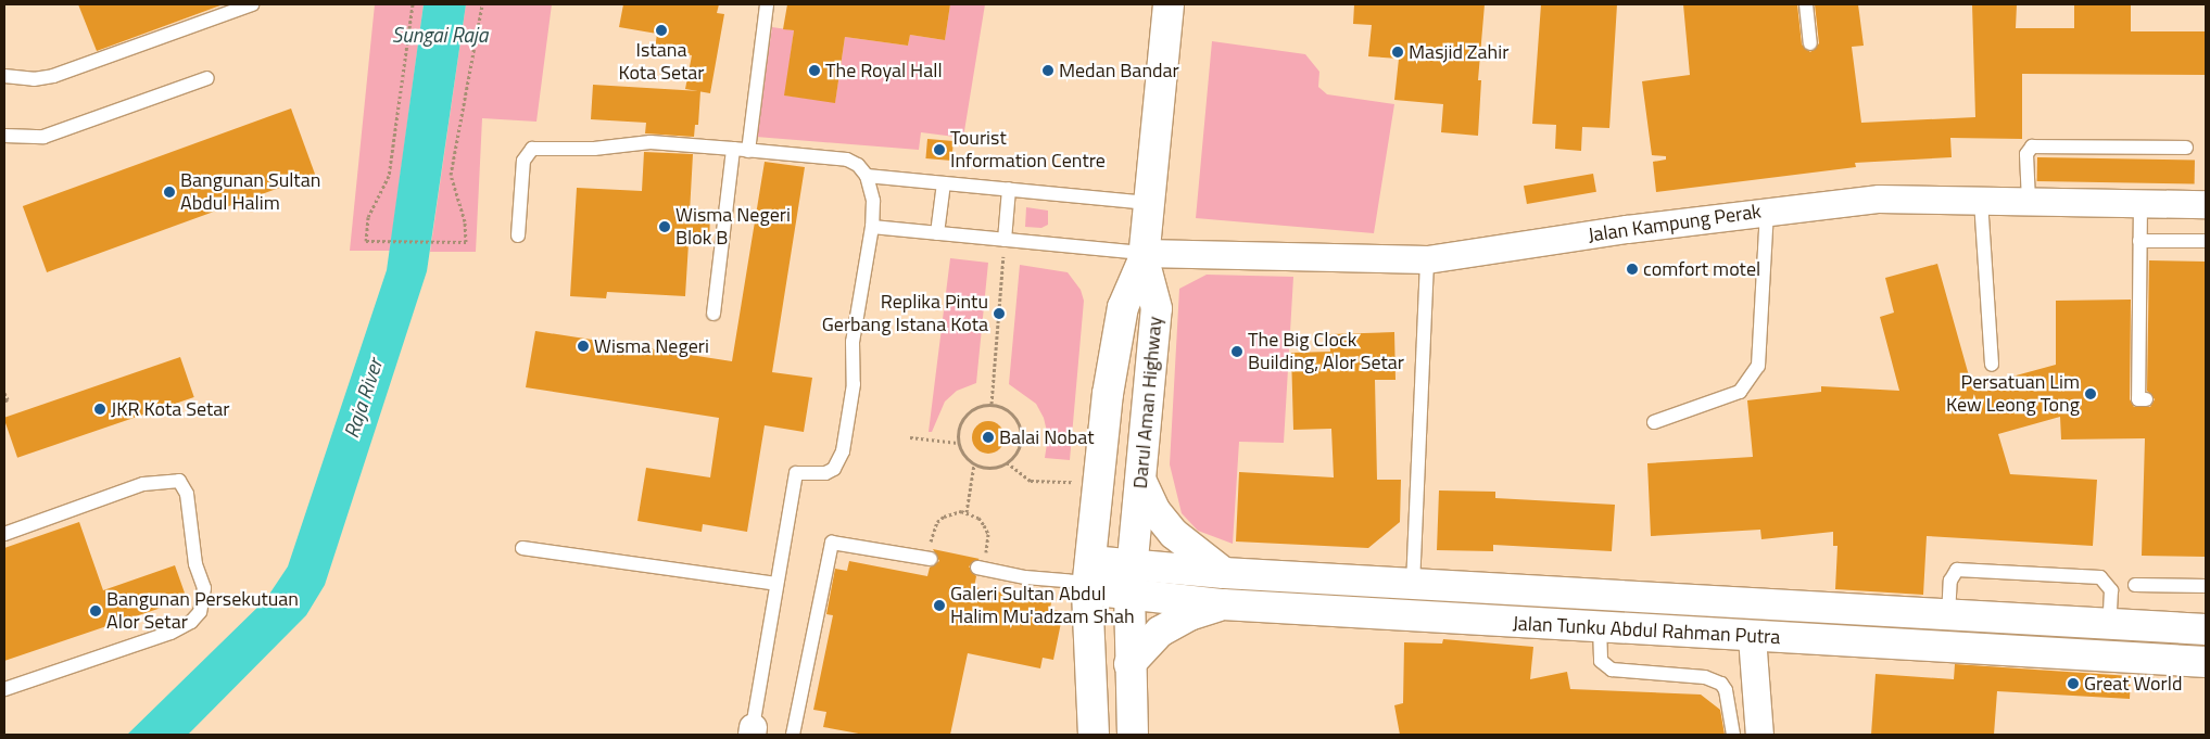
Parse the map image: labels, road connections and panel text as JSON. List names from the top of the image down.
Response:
{
  "streets": {
    "main road": ["Darul Aman Highway", "Jalan Tunku Abdul Rahman Putra"],
    "street": ["Jalan Kampung Perak"]
  },
  "crossings": [
    ["Jalan Kampung Perak", "Darul Aman Highway"],
    ["Darul Aman Highway", "Jalan Tunku Abdul Rahman Putra"]
  ],
  "water": ["Sungai Raja", "Raja River"],
  "places": [
    "Istana Kota Setar",
    "Masjid Zahir",
    "The Royal Hall",
    "Medan Bandar",
    "Tourist Information Centre",
    "Bangunan Sultan Abdul Halim",
    "Wisma Negeri Blok B",
    "comfort motel",
    "Replika Pintu Gerbang Istana Kota",
    "Wisma Negeri",
    "The Big Clock Building, Alor Setar",
    "Persatuan Lim Kew Leong Tong",
    "JKR Kota Setar",
    "Balai Nobat",
    "Galeri Sultan Abdul Halim Mu'adzam Shah",
    "Bangunan Persekutuan Alor Setar",
    "Great World"
  ]
}
